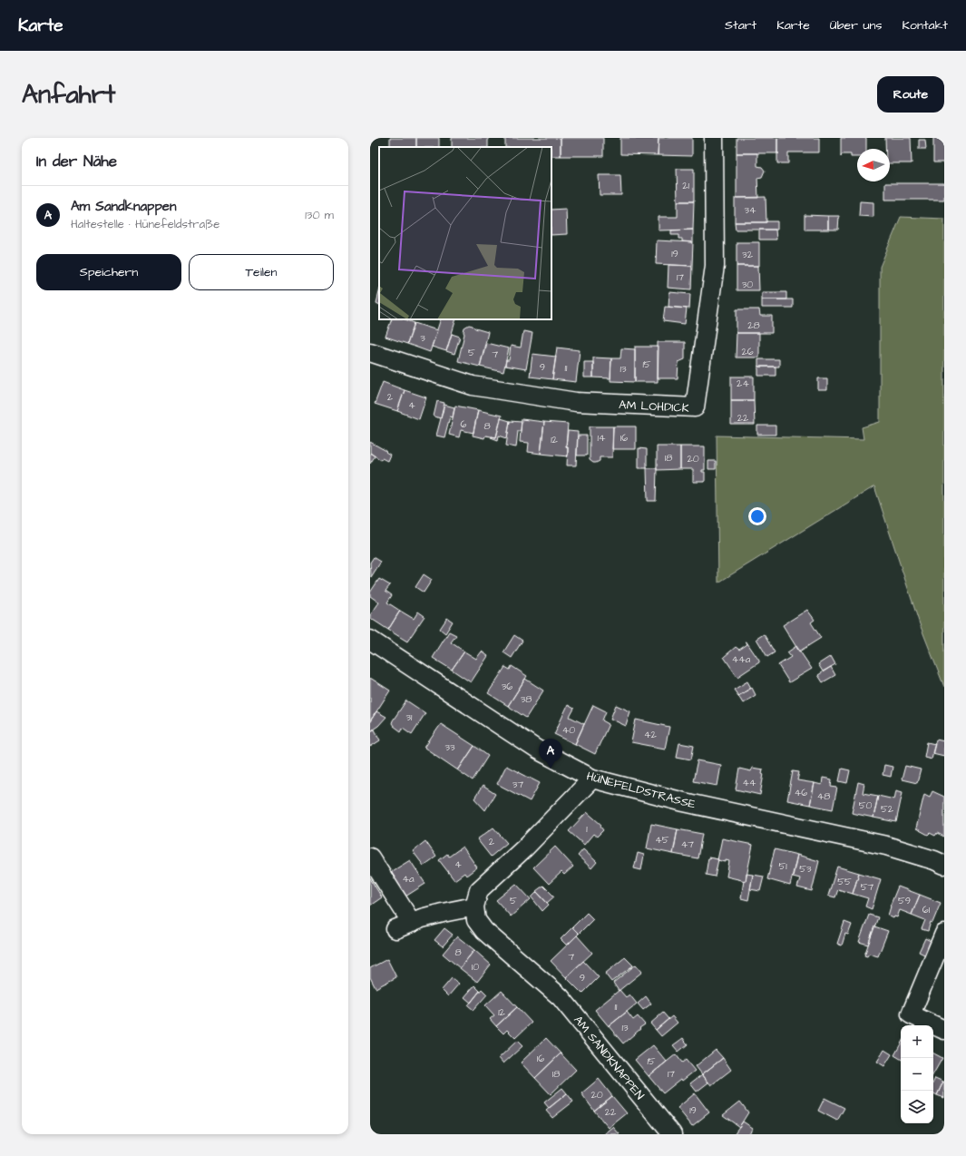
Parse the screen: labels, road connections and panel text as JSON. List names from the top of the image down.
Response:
{
  "streets": {
    "street": ["AM LOHDICK", "HÜNEFELDSTRASSE", "AM SANDKNAPPEN"]
  },
  "house_numbers": [
    "21",
    "34",
    "19",
    "32",
    "17",
    "30",
    "28",
    "3",
    "26",
    "5",
    "7",
    "15",
    "9",
    "11",
    "13",
    "24",
    "2",
    "4",
    "22",
    "6",
    "8",
    "14",
    "16",
    "12",
    "18",
    "20",
    "44a",
    "36",
    "38",
    "31",
    "40",
    "42",
    "33",
    "44",
    "37",
    "46",
    "48",
    "50",
    "52",
    "1",
    "45",
    "2",
    "47",
    "4",
    "51",
    "53",
    "4a",
    "55",
    "57",
    "5",
    "59",
    "61",
    "8",
    "7",
    "10",
    "9",
    "11",
    "12",
    "13",
    "16",
    "15",
    "18",
    "17",
    "20",
    "19",
    "22"
  ],
  "north": "left",
  "page": {
    "header": "Karte",
    "nav": [
      "Start",
      "Karte",
      "Über uns",
      "Kontakt"
    ],
    "buttons": [
      "Route",
      ["Speichern", "Teilen"]
    ],
    "title": "Anfahrt",
    "heading": "In der Nähe",
    "list": [
      {
        "mark": "A",
        "name": "Am Sandknappen",
        "note": "Haltestelle · Hünefeldstraße",
        "value": "130 m"
      }
    ],
    "pins": "A",
    "map_buttons": ["+", "−"]
  }
}
